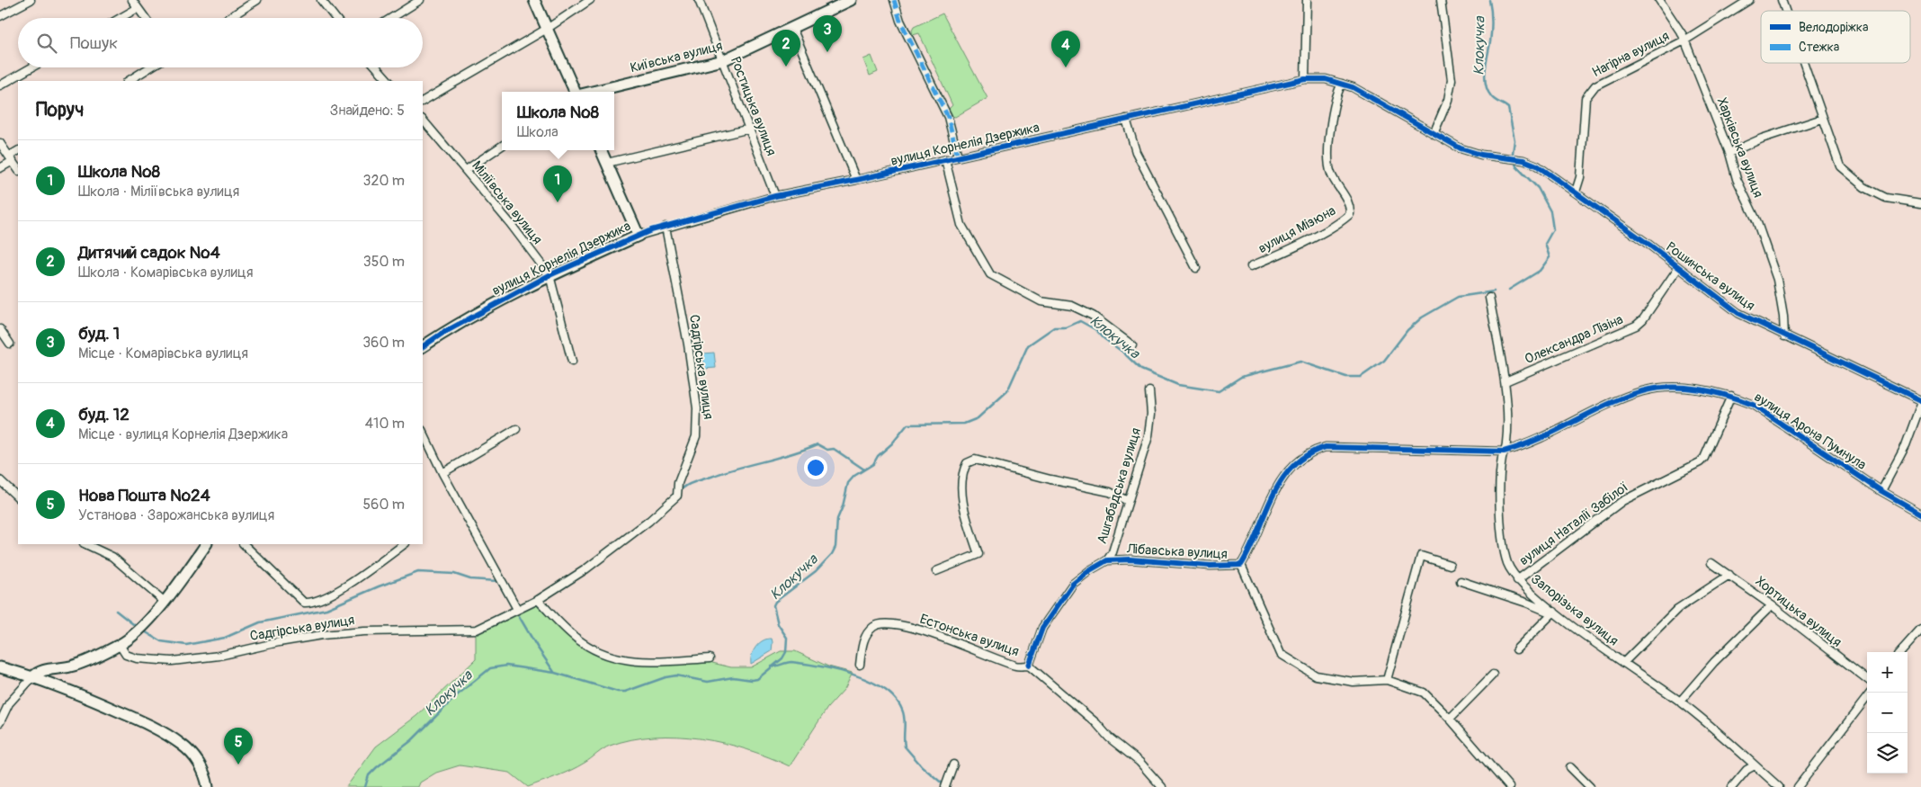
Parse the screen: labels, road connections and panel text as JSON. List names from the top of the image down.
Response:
{
  "streets": {
    "street": [
      "Нагірна вулиця",
      "Київська вулиця",
      "Ростицька вулиця",
      "вулиця Корнелія Дзержика",
      "Харківська вулиця",
      "Міліївська вулиця",
      "вулиця Мізюна",
      "Рошинська вулиця",
      "Олександра Лізіна",
      "Садгірська вулиця",
      "вулиця Арона Пумнула",
      "Ашгабадська вулиця",
      "вулиця Наталії Забілої",
      "Лібавська вулиця",
      "Запорізька вулиця",
      "Хортицька вулиця",
      "Естонська вулиця"
    ]
  },
  "crossings": [
    ["Нагірна вулиця", "Харківська вулиця"],
    ["Нагірна вулиця", "Рошинська вулиця"],
    ["Київська вулиця", "Ростицька вулиця"],
    ["Ростицька вулиця", "вулиця Корнелія Дзержика"],
    ["вулиця Корнелія Дзержика", "Міліївська вулиця"],
    ["вулиця Корнелія Дзержика", "вулиця Мізюна"],
    ["вулиця Корнелія Дзержика", "Рошинська вулиця"],
    ["вулиця Корнелія Дзержика", "Садгірська вулиця"],
    ["Харківська вулиця", "Рошинська вулиця"],
    ["Рошинська вулиця", "Олександра Лізіна"],
    ["Олександра Лізіна", "Запорізька вулиця"],
    ["вулиця Арона Пумнула", "вулиця Наталії Забілої"],
    ["вулиця Арона Пумнула", "Лібавська вулиця"],
    ["вулиця Арона Пумнула", "Запорізька вулиця"],
    ["Ашгабадська вулиця", "Лібавська вулиця"],
    ["вулиця Наталії Забілої", "Запорізька вулиця"],
    ["Лібавська вулиця", "Запорізька вулиця"],
    ["Лібавська вулиця", "Естонська вулиця"]
  ],
  "water": ["Клокучка"],
  "legend": ["Велодоріжка", "Стежка"],
  "page": {
    "pins": [
      "3",
      "2",
      "4",
      "1",
      "5"
    ],
    "search": "Пошук",
    "heading": ["Поруч", "Знайдено: 5"],
    "popup": ["Школа №8", "Школа"],
    "list": [
      {
        "mark": "1",
        "name": "Школа №8",
        "note": "Школа · Міліївська вулиця",
        "value": "320 m"
      },
      {
        "mark": "2",
        "name": "Дитячий садок №4",
        "note": "Школа · Комарівська вулиця",
        "value": "350 m"
      },
      {
        "mark": "3",
        "name": "буд. 1",
        "note": "Місце · Комарівська вулиця",
        "value": "360 m"
      },
      {
        "mark": "4",
        "name": "буд. 12",
        "note": "Місце · вулиця Корнелія Дзержика",
        "value": "410 m"
      },
      {
        "mark": "5",
        "name": "Нова Пошта №24",
        "note": "Установа · Зарожанська вулиця",
        "value": "560 m"
      }
    ],
    "map_buttons": ["+", "−"]
  }
}
